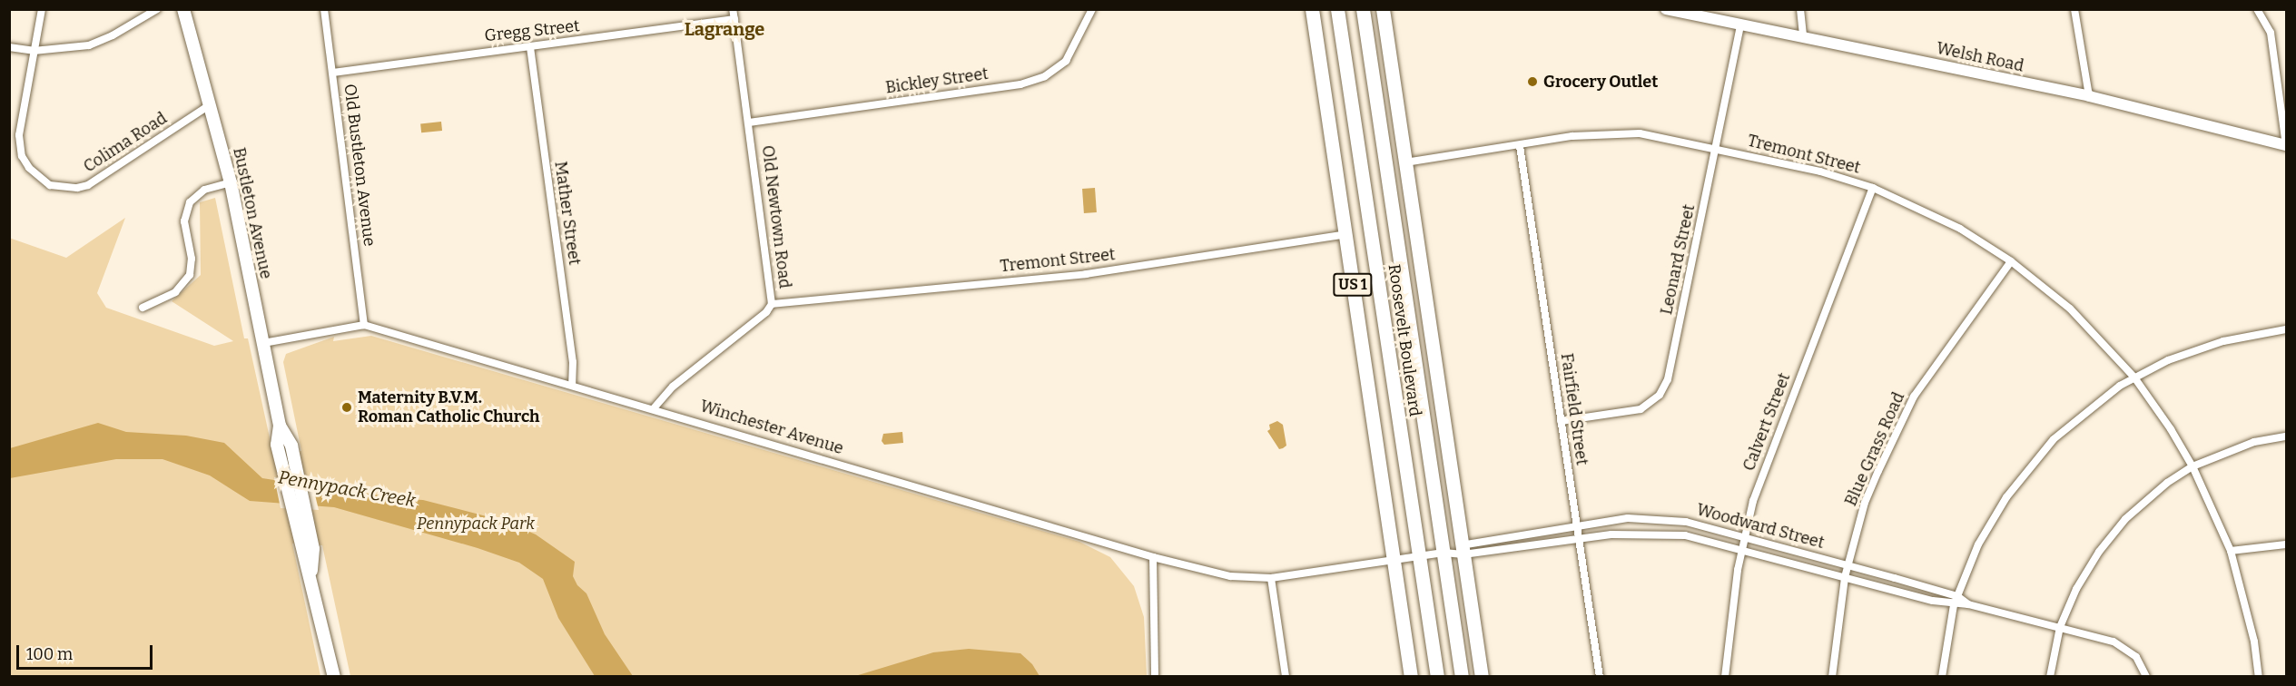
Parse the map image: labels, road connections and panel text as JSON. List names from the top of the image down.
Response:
{
  "streets": {
    "highway": ["US 1", "Roosevelt Boulevard"],
    "main road": ["Bustleton Avenue"],
    "street": [
      "Gregg Street",
      "Welsh Road",
      "Bickley Street",
      "Colima Road",
      "Tremont Street",
      "Old Bustleton Avenue",
      "Mather Street",
      "Old Newtown Road",
      "Leonard Street",
      "Fairfield Street",
      "Calvert Street",
      "Winchester Avenue",
      "Blue Grass Road",
      "Woodward Street"
    ]
  },
  "crossings": [
    ["Gregg Street", "Old Bustleton Avenue"],
    ["Gregg Street", "Mather Street"],
    ["Gregg Street", "Old Newtown Road"],
    ["Welsh Road", "Leonard Street"],
    ["Bickley Street", "Old Newtown Road"],
    ["Colima Road", "Bustleton Avenue"],
    ["Tremont Street", "Old Newtown Road"],
    ["Tremont Street", "Leonard Street"],
    ["Tremont Street", "US 1"],
    ["Tremont Street", "Roosevelt Boulevard"],
    ["Tremont Street", "Fairfield Street"],
    ["Tremont Street", "Calvert Street"],
    ["Tremont Street", "Blue Grass Road"],
    ["Old Bustleton Avenue", "Winchester Avenue"],
    ["Bustleton Avenue", "Winchester Avenue"],
    ["Mather Street", "Winchester Avenue"],
    ["Old Newtown Road", "Winchester Avenue"],
    ["Leonard Street", "Fairfield Street"],
    ["US 1", "Woodward Street"],
    ["Roosevelt Boulevard", "Woodward Street"],
    ["Fairfield Street", "Woodward Street"],
    ["Calvert Street", "Woodward Street"],
    ["Winchester Avenue", "Woodward Street"],
    ["Blue Grass Road", "Woodward Street"]
  ],
  "districts": ["Lagrange"],
  "water": ["Pennypack Creek"],
  "parks": ["Pennypack Park"],
  "places": ["Grocery Outlet", "Maternity B.V.M. Roman Catholic Church"],
  "scale_bar": "100 m"
}
